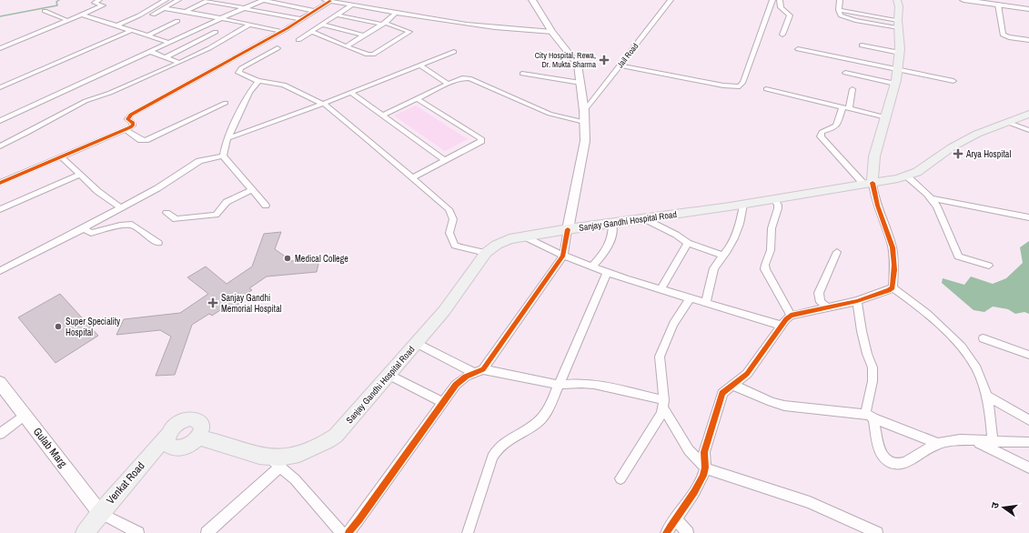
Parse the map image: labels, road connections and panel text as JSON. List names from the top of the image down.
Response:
{
  "streets": {
    "main road": ["Sanjay Gandhi Hospital Road", "Gulab Marg", "Venkat Road"],
    "street": ["Jail Road"]
  },
  "crossings": [
    ["Sanjay Gandhi Hospital Road", "Venkat Road"],
    ["Gulab Marg", "Venkat Road"]
  ],
  "places": {
    "health": ["City Hospital, Rewa, Dr. Mukta Sharma", "Arya Hospital", "Sanjay Gandhi Memorial Hospital"],
    "other": ["Medical College", "Super Speciality Hospital"]
  },
  "north": "left"
}
